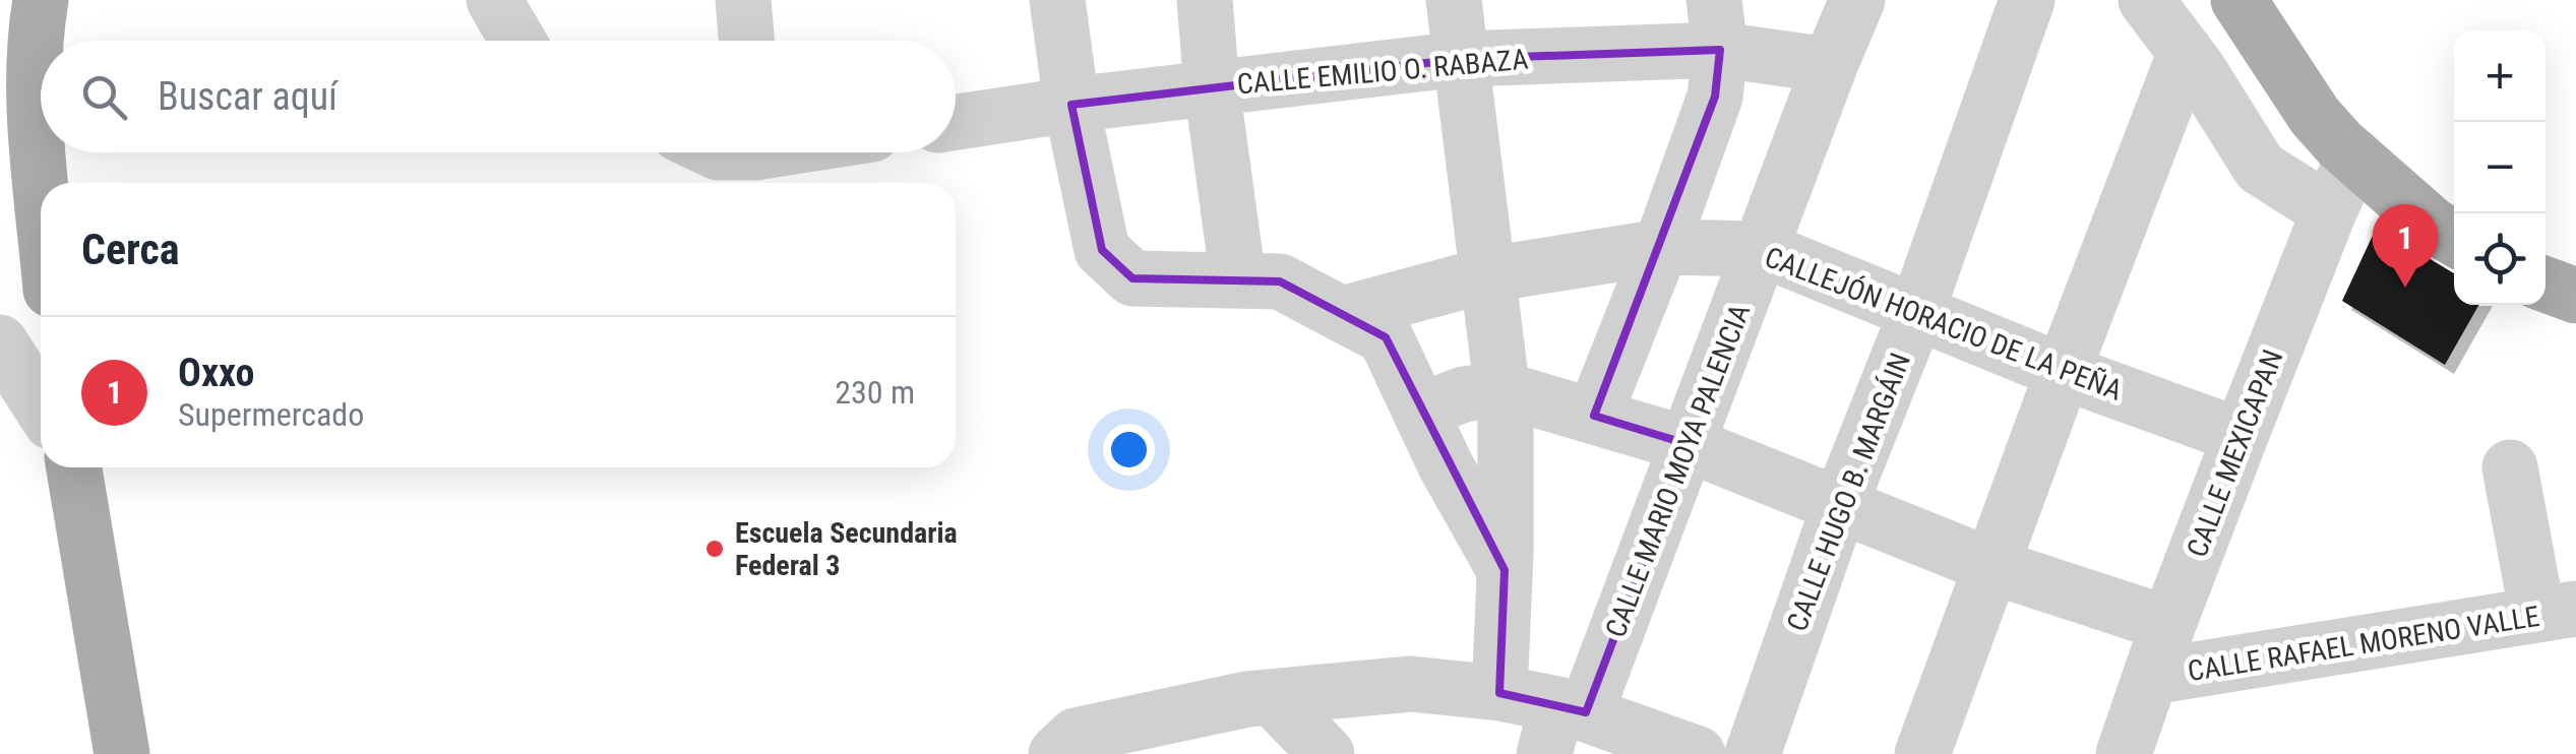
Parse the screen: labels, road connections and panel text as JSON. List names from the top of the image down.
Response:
{
  "streets": {
    "street": [
      "CALLE EMILIO O. RABAZA",
      "CALLEJÓN HORACIO DE LA PEÑA",
      "CALLE MEXICAPAN",
      "CALLE MARIO MOYA PALENCIA",
      "CALLE HUGO B. MARGÁIN",
      "CALLE RAFAEL MORENO VALLE"
    ]
  },
  "crossings": [
    ["CALLE EMILIO O. RABAZA", "CALLE MARIO MOYA PALENCIA"],
    ["CALLEJÓN HORACIO DE LA PEÑA", "CALLE MEXICAPAN"],
    ["CALLEJÓN HORACIO DE LA PEÑA", "CALLE MARIO MOYA PALENCIA"],
    ["CALLEJÓN HORACIO DE LA PEÑA", "CALLE HUGO B. MARGÁIN"],
    ["CALLE MEXICAPAN", "CALLE RAFAEL MORENO VALLE"]
  ],
  "places": ["Escuela Secundaria Federal 3"],
  "page": {
    "map_buttons": ["+", "−"],
    "search": "Buscar aquí",
    "heading": "Cerca",
    "pins": "1",
    "list": [
      {
        "mark": "1",
        "name": "Oxxo",
        "note": "Supermercado",
        "value": "230 m"
      }
    ]
  }
}
